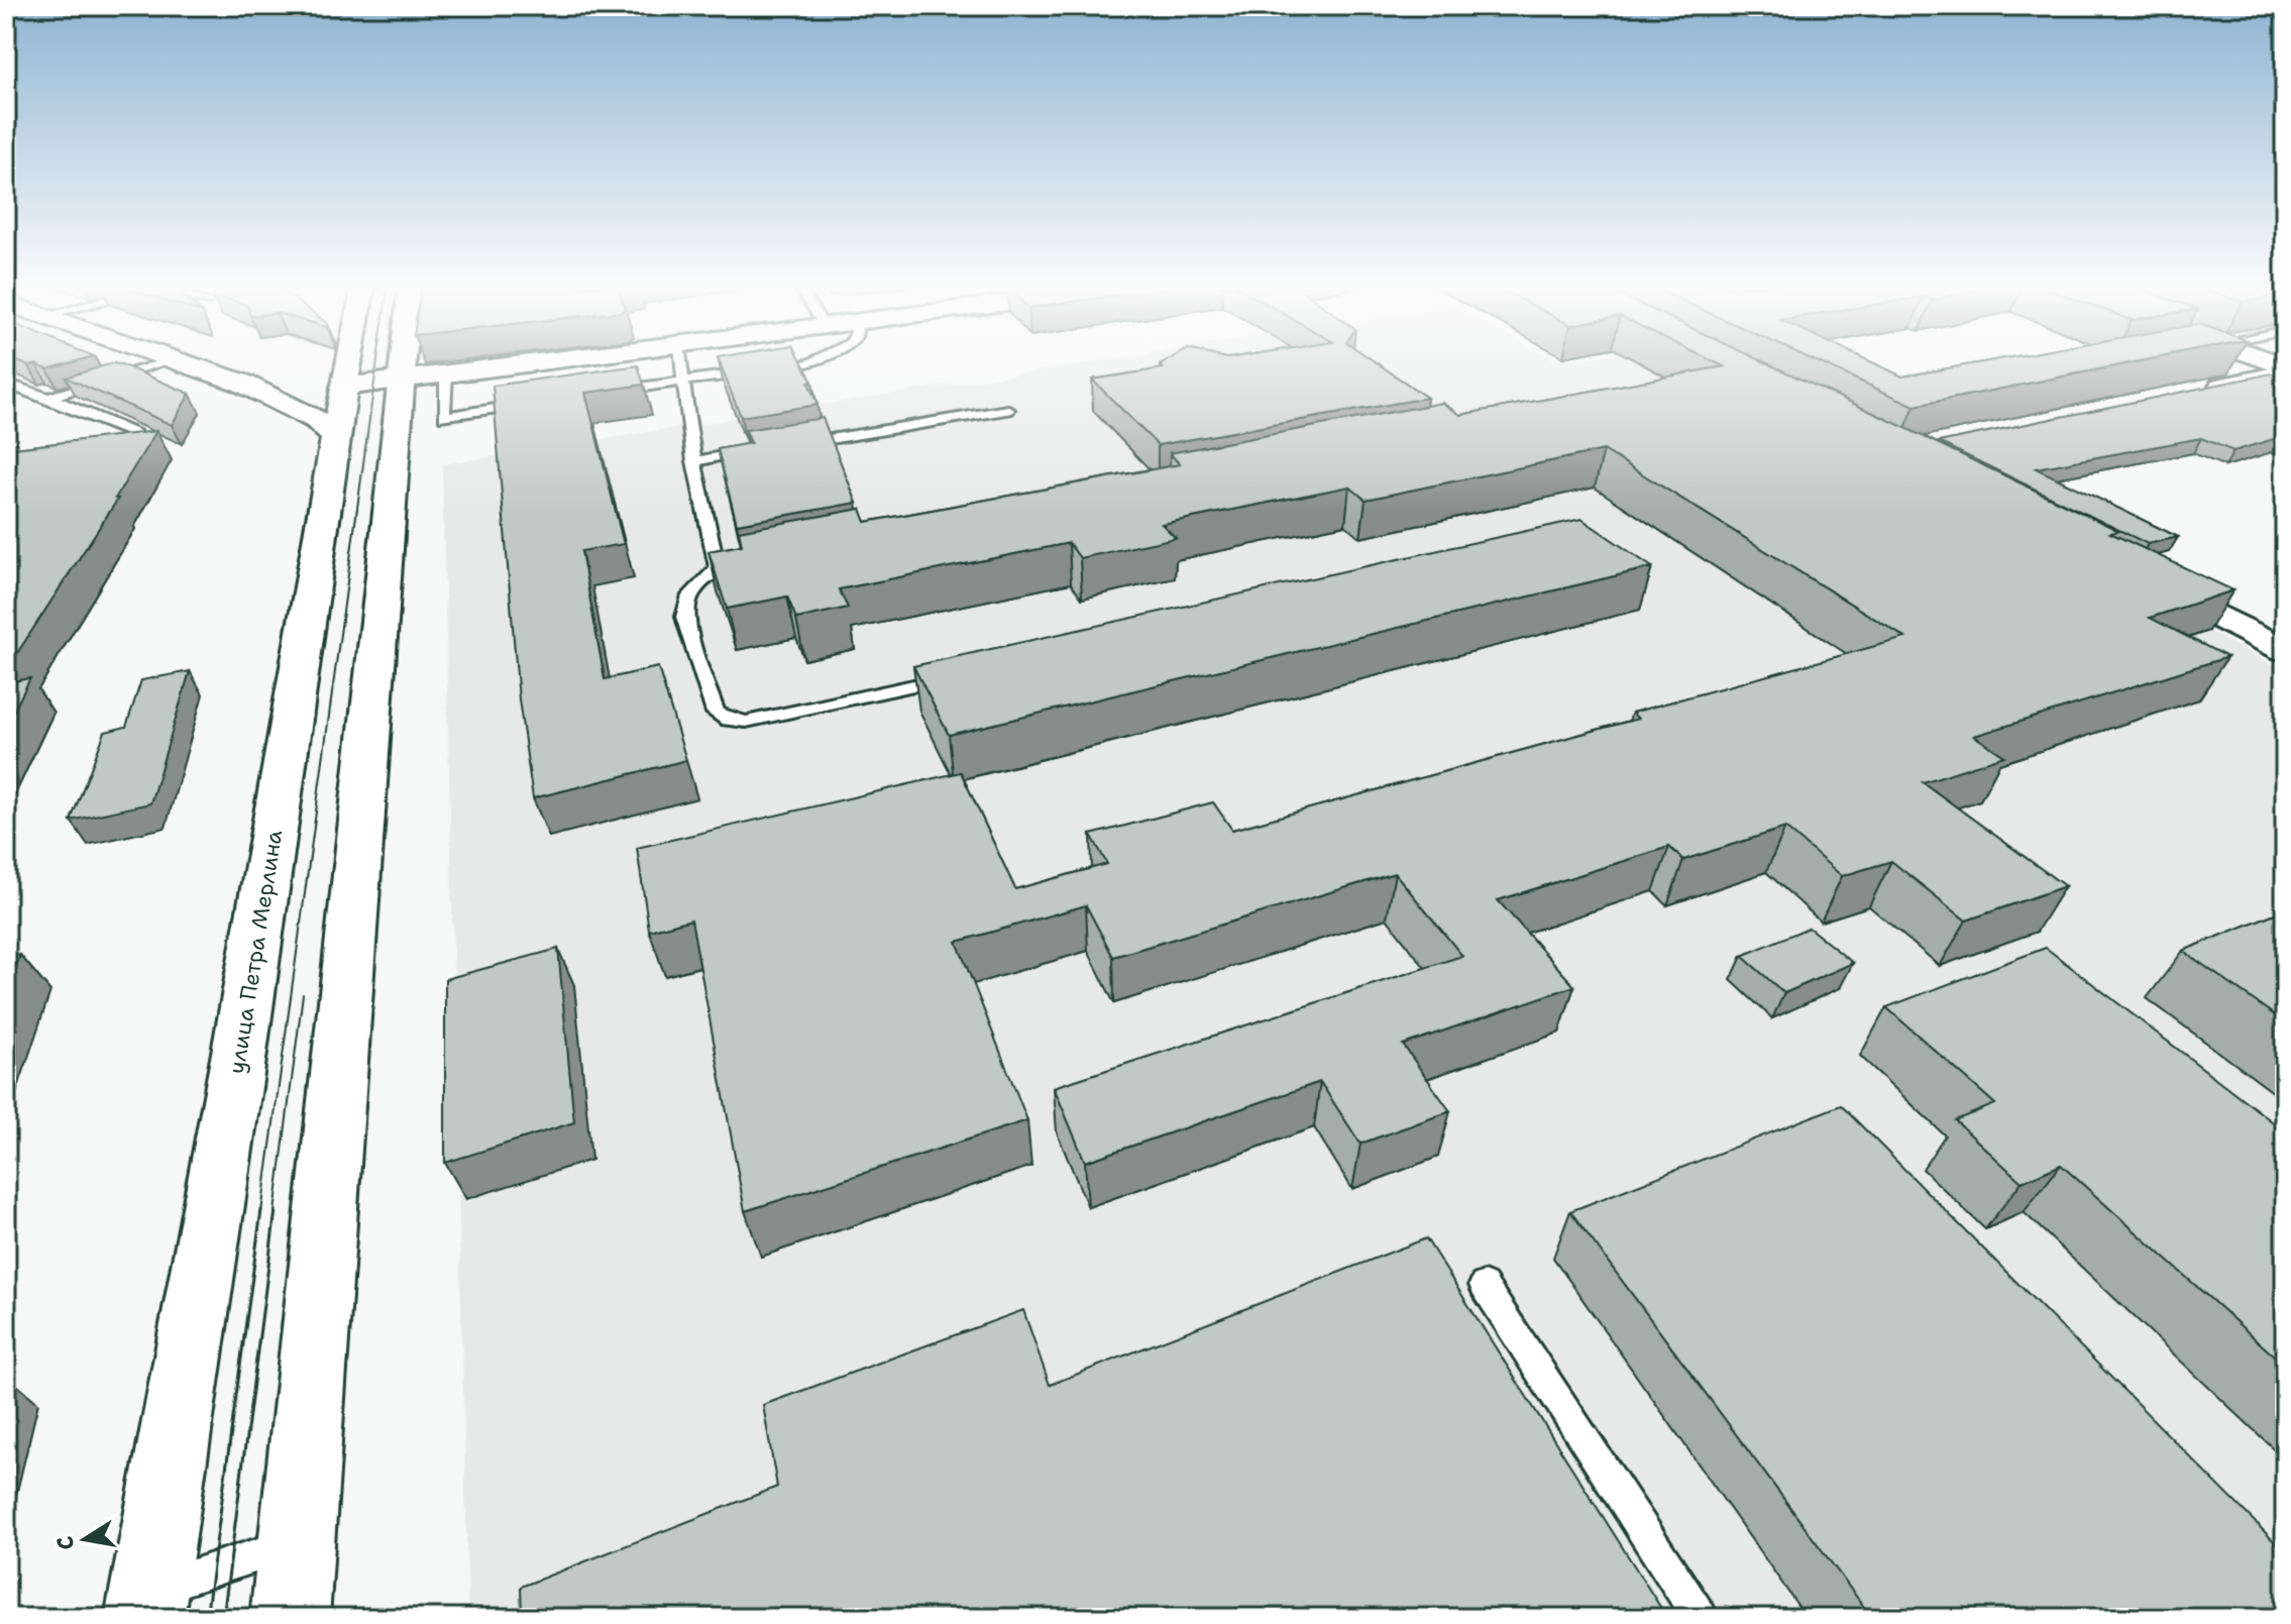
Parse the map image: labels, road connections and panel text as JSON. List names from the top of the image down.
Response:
{
  "streets": {
    "main road": ["улица Петра Мерлина"]
  },
  "north": "left"
}
